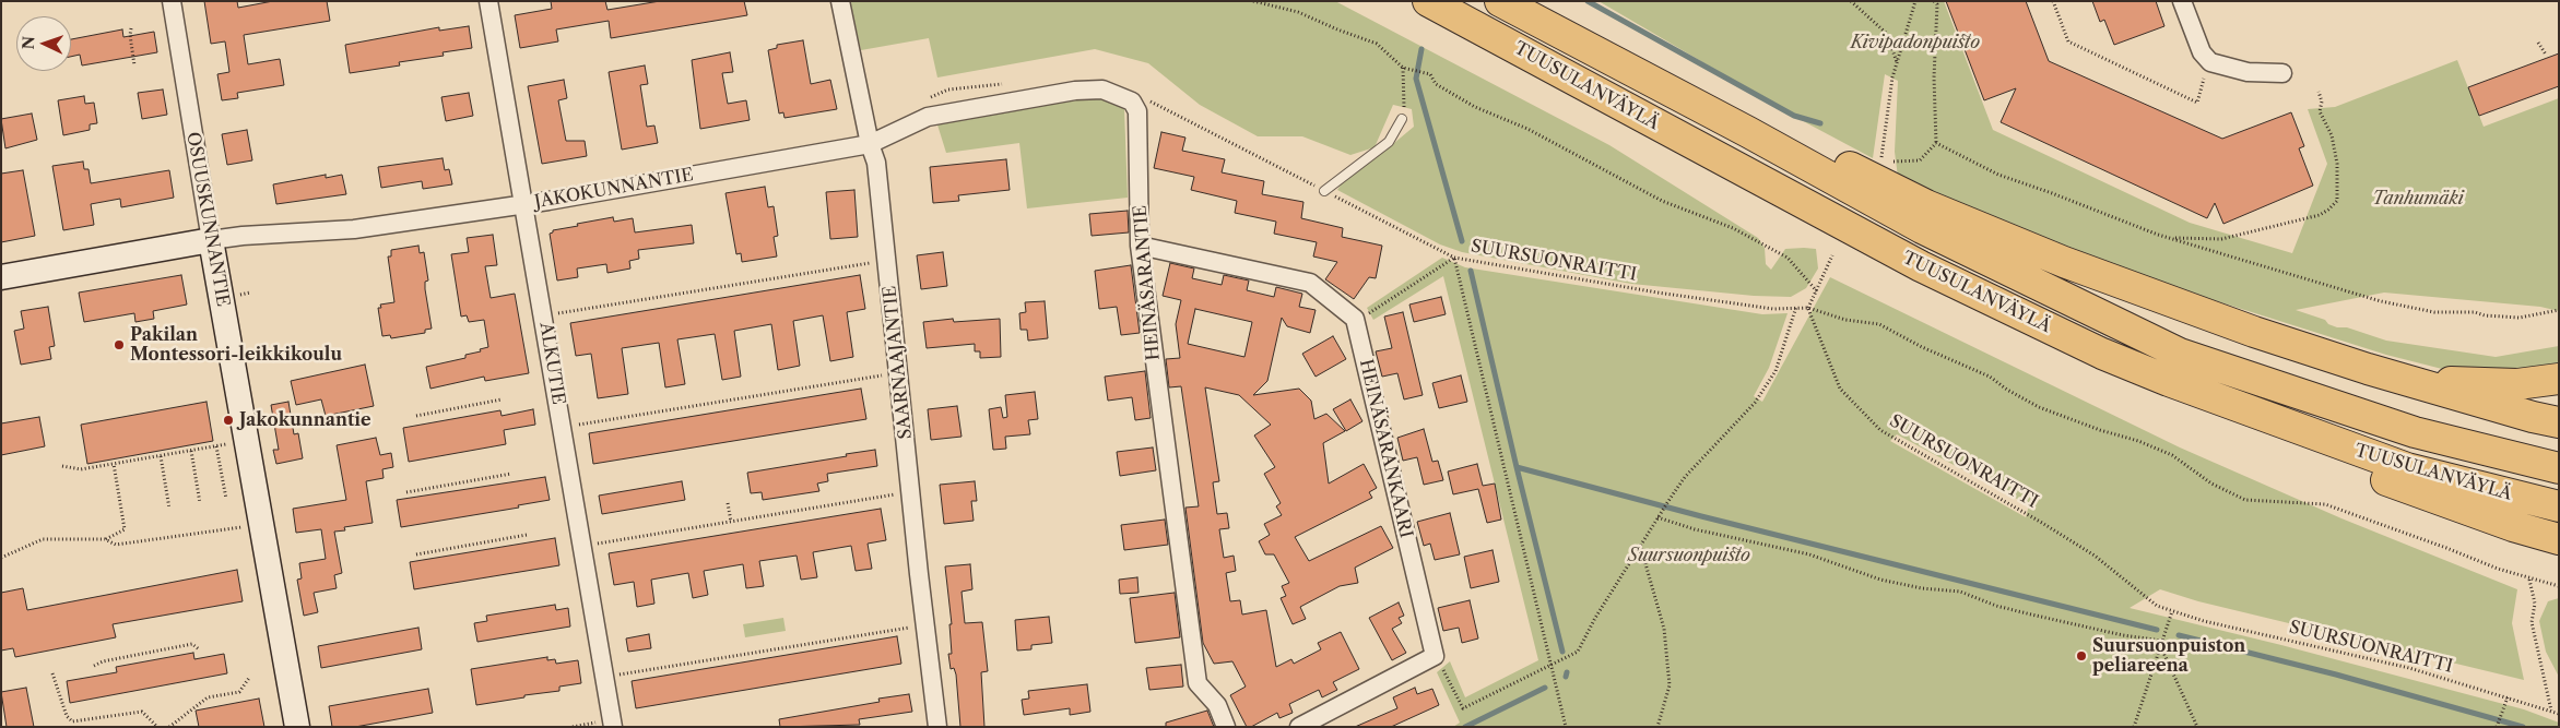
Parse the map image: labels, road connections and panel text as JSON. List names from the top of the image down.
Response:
{
  "streets": {
    "highway": ["TUUSULANVÄYLÄ"],
    "street": [
      "JAKOKUNNANTIE",
      "OSUUSKUNNANTIE",
      "HEINÄSARANTIE",
      "SAARNAAJANTIE",
      "ALKUTIE",
      "HEINÄSARANKAARI"
    ],
    "path": ["SUURSUONRAITTI"]
  },
  "crossings": [
    ["JAKOKUNNANTIE", "OSUUSKUNNANTIE"],
    ["JAKOKUNNANTIE", "SAARNAAJANTIE"],
    ["JAKOKUNNANTIE", "ALKUTIE"],
    ["SUURSUONRAITTI", "HEINÄSARANTIE"]
  ],
  "parks": ["Kivipadonpuisto", "Tanhumäki", "Suursuonpuisto"],
  "places": ["Pakilan Montessori-leikkikoulu", "Jakokunnantie", "Suursuonpuiston peliareena"],
  "north": "left"
}
